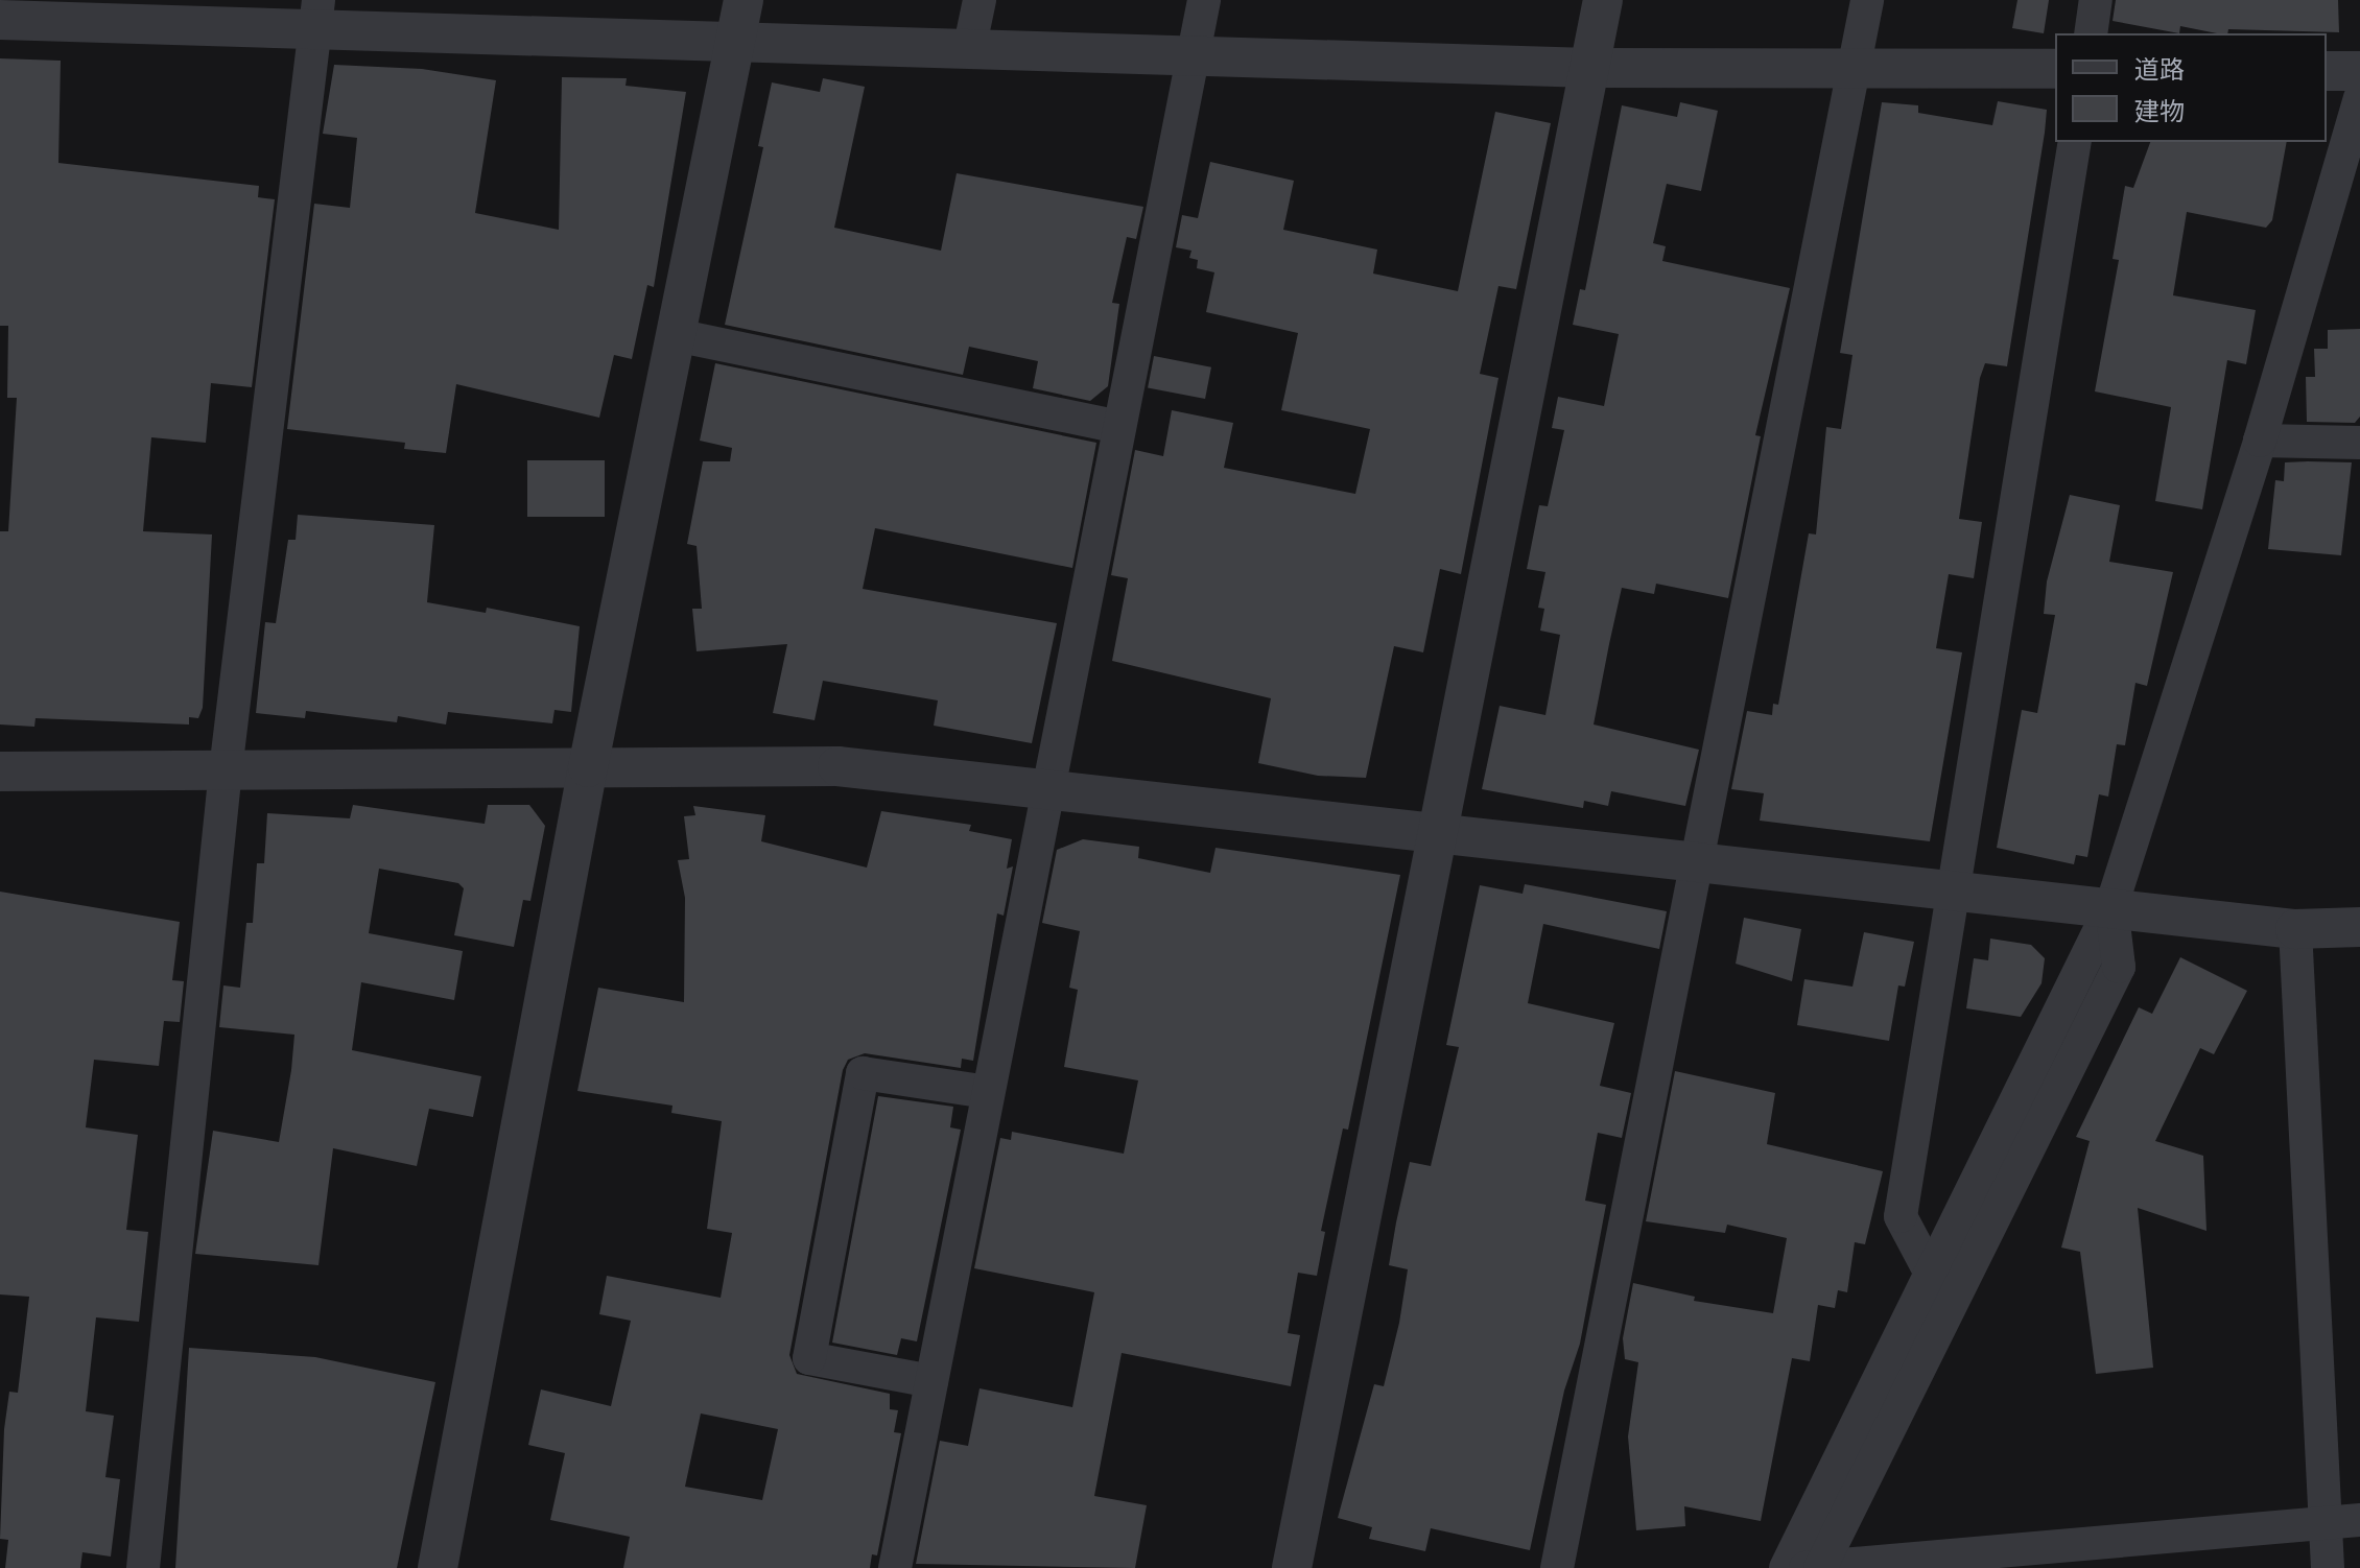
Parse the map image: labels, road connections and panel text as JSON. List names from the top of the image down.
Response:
{
  "legend": ["道路", "建物"]
}
